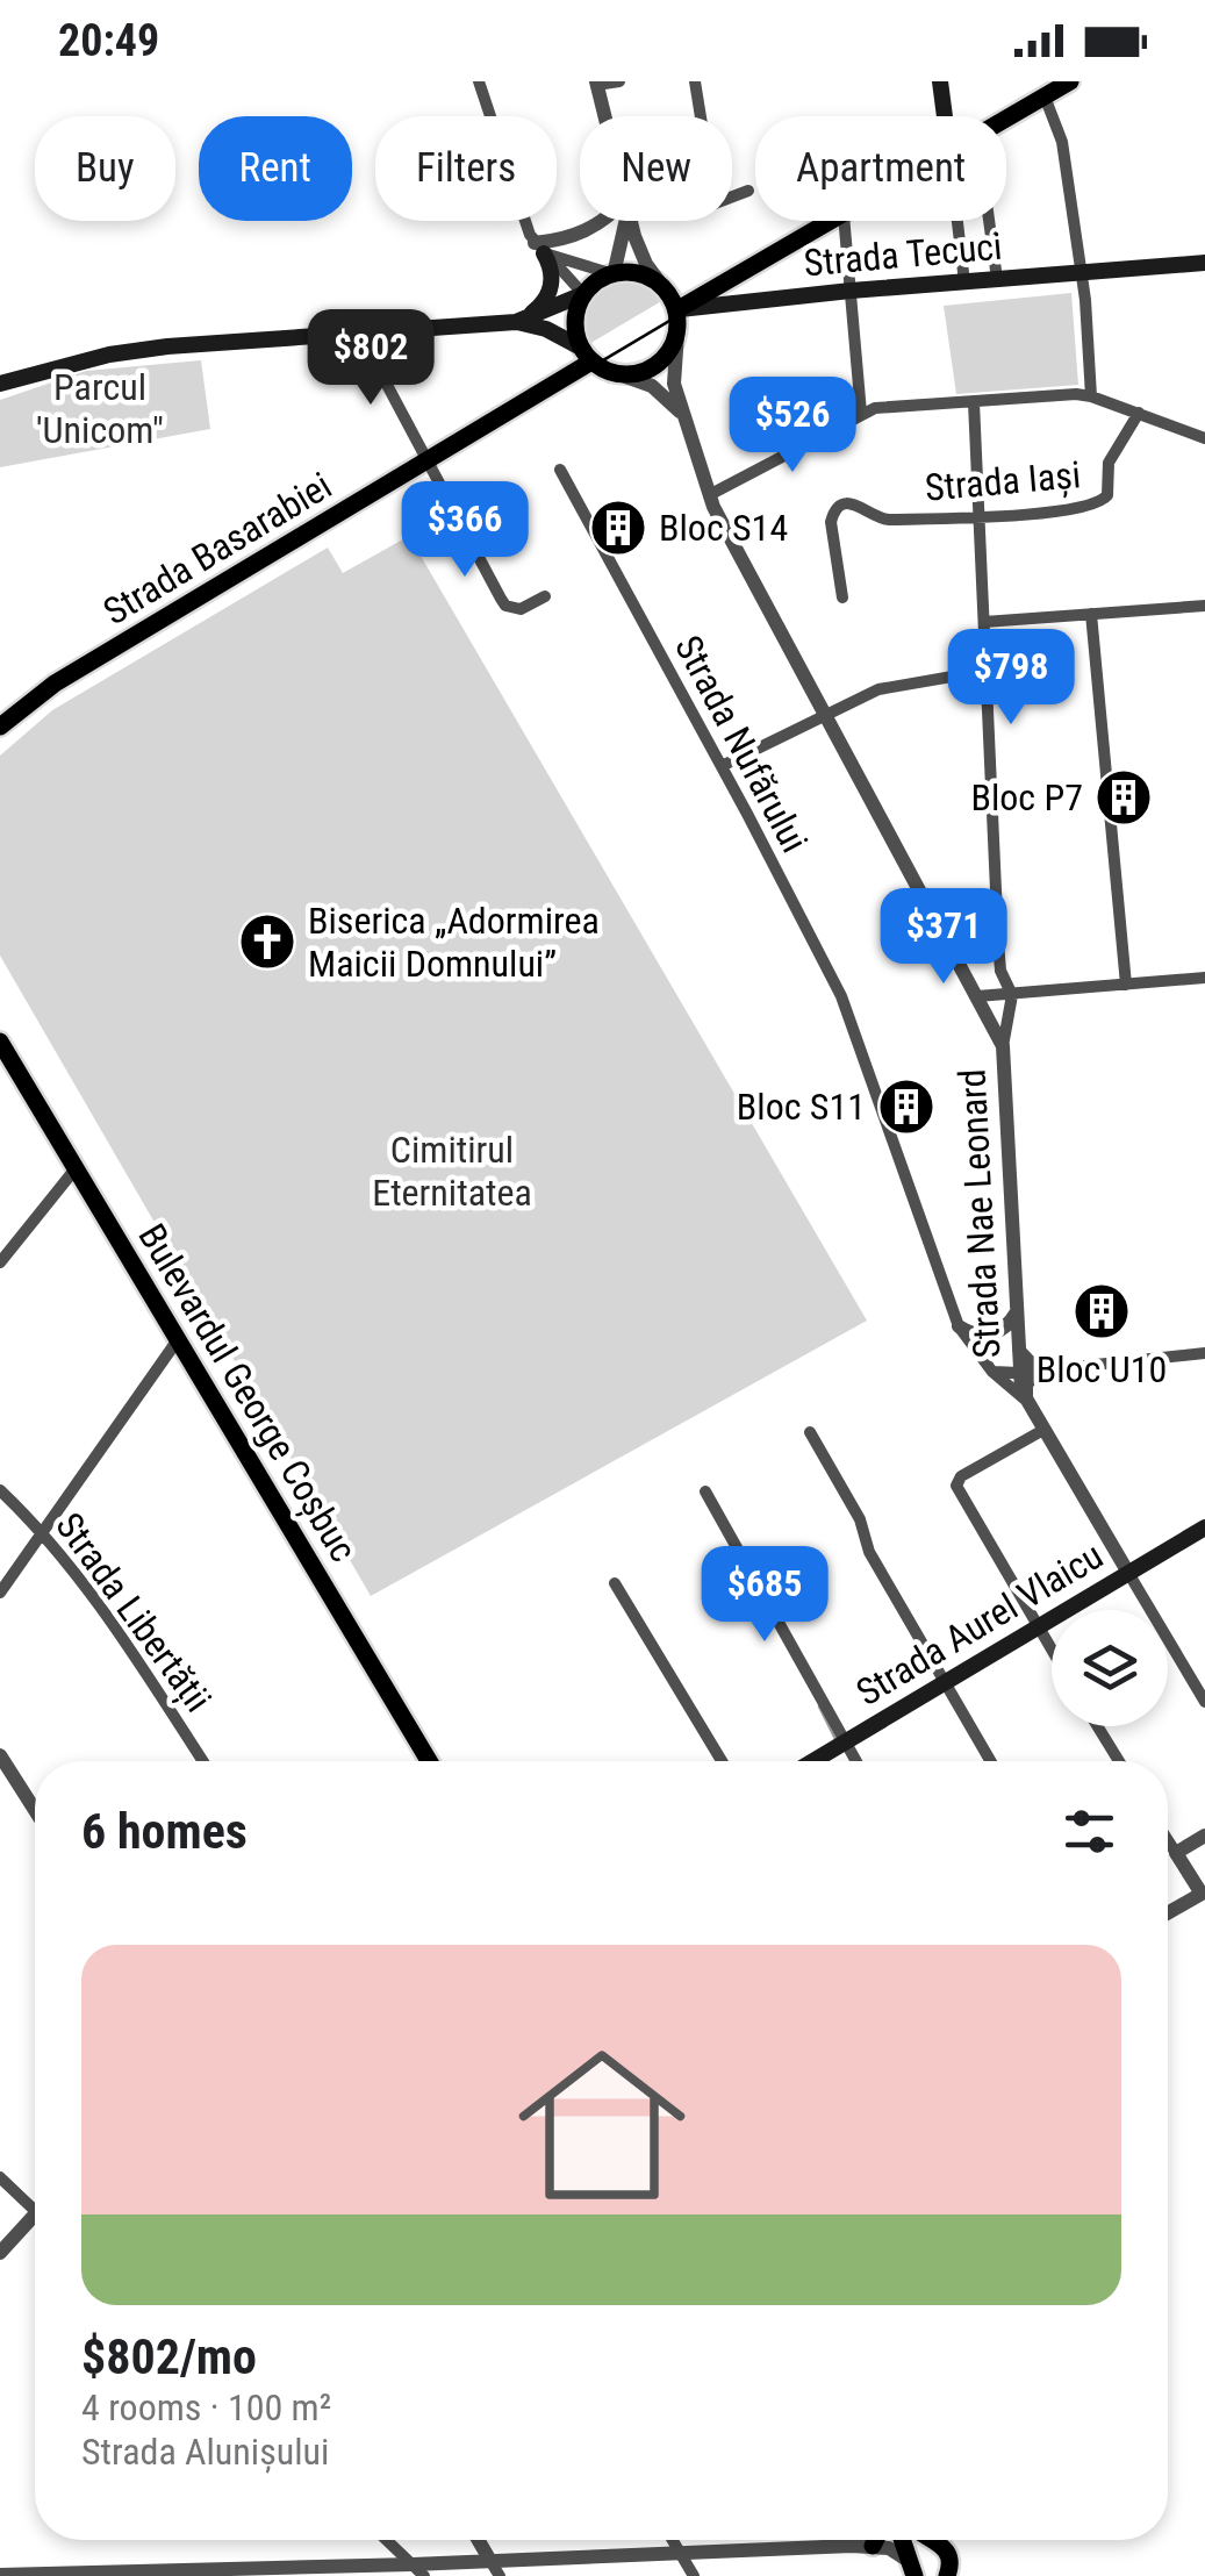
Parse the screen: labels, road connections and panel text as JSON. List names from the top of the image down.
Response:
{
  "streets": {
    "main road": [
      "Strada Tecuci",
      "Strada Basarabiei",
      "Bulevardul George Coșbuc",
      "Strada Aurel Vlaicu"
    ],
    "street": [
      "Strada Iași",
      "Strada Nufărului",
      "Strada Nae Leonard",
      "Strada Libertății"
    ]
  },
  "crossings": [
    ["Strada Tecuci", "Strada Basarabiei"],
    ["Strada Tecuci", "Strada Nae Leonard"],
    ["Strada Basarabiei", "Strada Nae Leonard"],
    ["Strada Nufărului", "Strada Nae Leonard"],
    ["Strada Nae Leonard", "Strada Aurel Vlaicu"]
  ],
  "parks": ["Parcul 'Unicom\"", "Cimitirul Eternitatea"],
  "places": {
    "building": [
      "Bloc S14",
      "Bloc P7",
      "Bloc S11",
      "Bloc U10"
    ],
    "church": ["Biserica „Adormirea Maicii Domnului”"]
  },
  "page": {
    "status": "20:49",
    "chip": [
      "Buy",
      "Rent",
      "Filters",
      "New",
      "Apartment"
    ],
    "price": [
      "$802",
      "$526",
      "$366",
      "$798",
      "$371",
      "$685"
    ],
    "heading": "6 homes",
    "list": [
      {
        "name": "$802/mo",
        "note": "4 rooms · 100 m² · Strada Alunișului"
      }
    ]
  }
}
